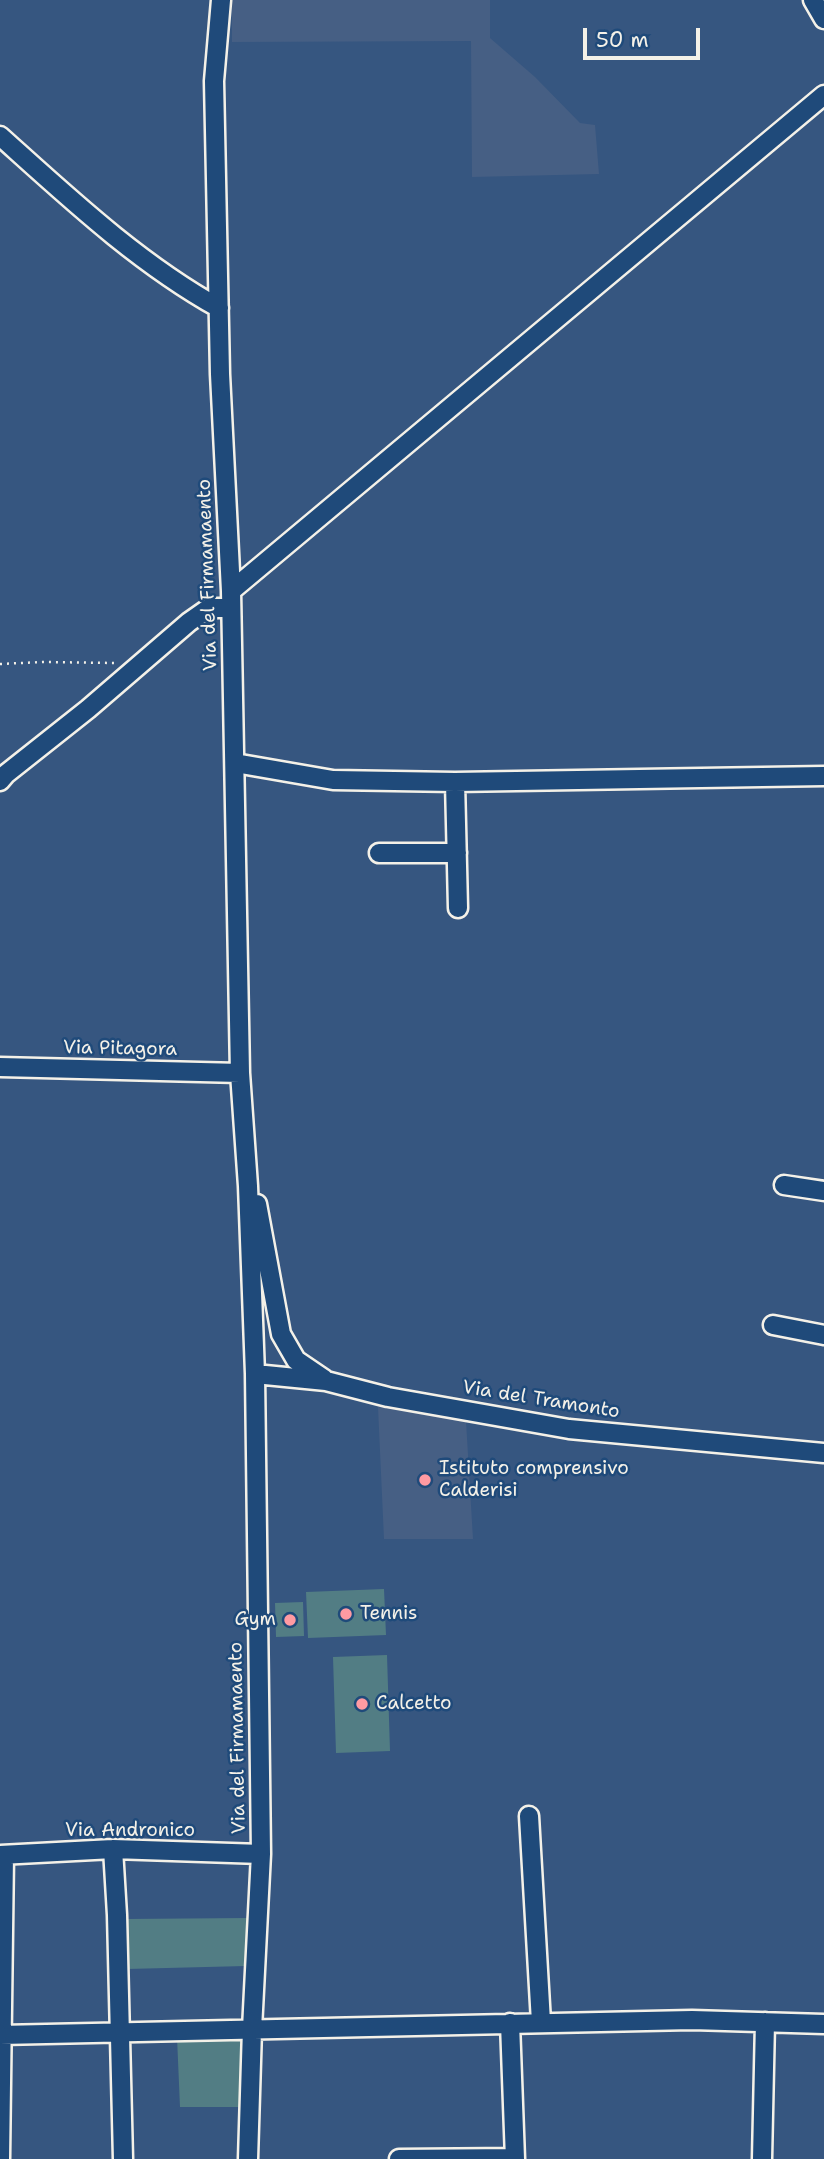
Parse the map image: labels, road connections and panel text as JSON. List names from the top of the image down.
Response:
{
  "streets": {
    "street": [
      "Via del Firmamaento",
      "Via Pitagora",
      "Via del Tramonto",
      "Via Andronico"
    ]
  },
  "crossings": [
    ["Via del Firmamaento", "Via Pitagora"],
    ["Via del Firmamaento", "Via del Tramonto"],
    ["Via del Firmamaento", "Via Andronico"]
  ],
  "places": [
    "Istituto comprensivo Calderisi",
    "Tennis",
    "Gym",
    "Calcetto"
  ],
  "scale_bar": "50 m"
}
